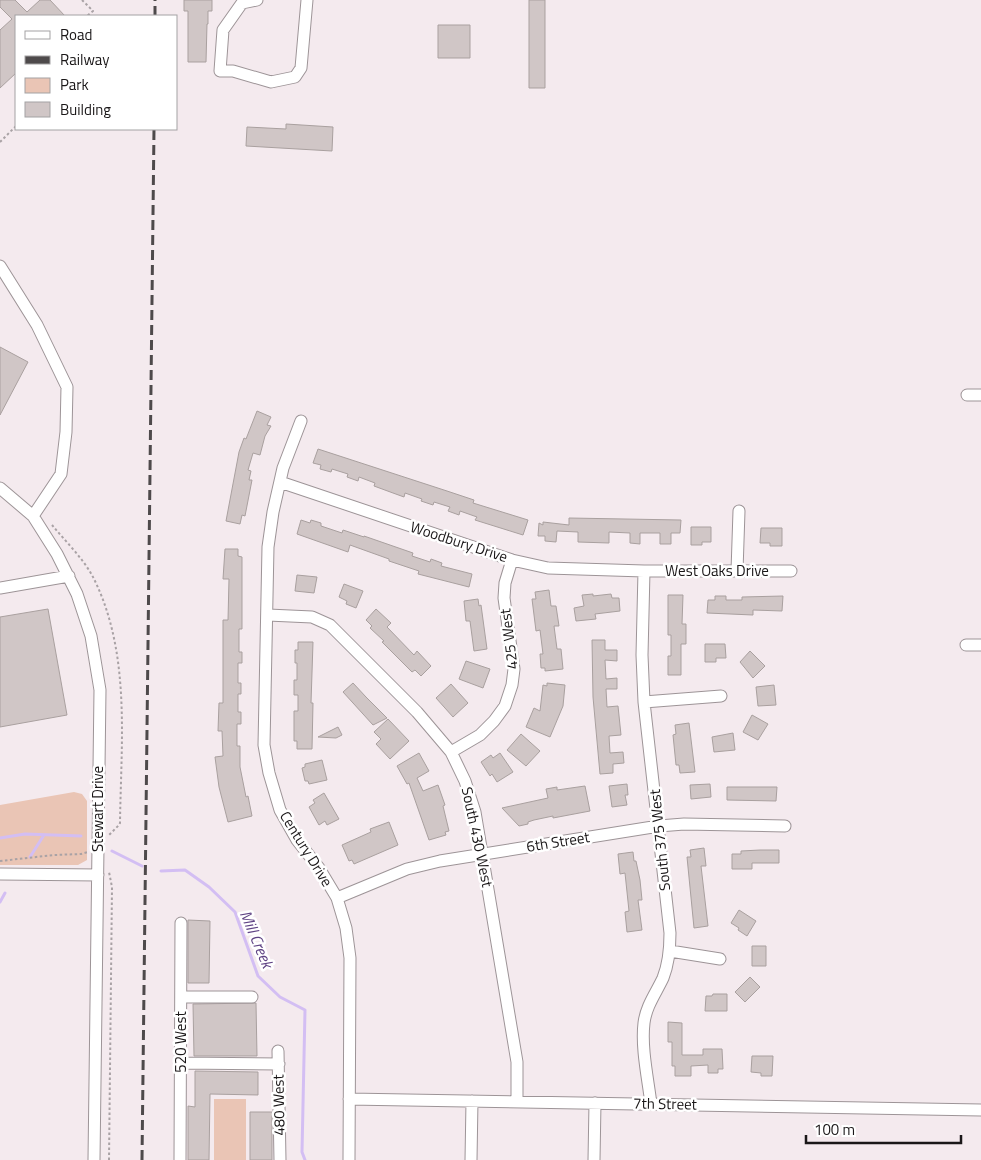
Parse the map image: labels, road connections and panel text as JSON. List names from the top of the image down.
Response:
{
  "streets": {
    "street": [
      "Woodbury Drive",
      "West Oaks Drive",
      "425 West",
      "Stewart Drive",
      "South 430 West",
      "South 375 West",
      "6th Street",
      "Century Drive",
      "520 West",
      "7th Street",
      "480 West"
    ]
  },
  "crossings": [
    ["Woodbury Drive", "West Oaks Drive"],
    ["Woodbury Drive", "425 West"],
    ["Woodbury Drive", "South 375 West"],
    ["Woodbury Drive", "Century Drive"],
    ["West Oaks Drive", "South 375 West"],
    ["425 West", "South 430 West"],
    ["South 430 West", "6th Street"],
    ["South 430 West", "Century Drive"],
    ["South 430 West", "7th Street"],
    ["South 375 West", "6th Street"],
    ["South 375 West", "7th Street"],
    ["6th Street", "Century Drive"],
    ["Century Drive", "7th Street"]
  ],
  "water": ["Mill Creek"],
  "legend": [
    "Road",
    "Railway",
    "Park",
    "Building"
  ],
  "scale_bar": "100 m"
}
